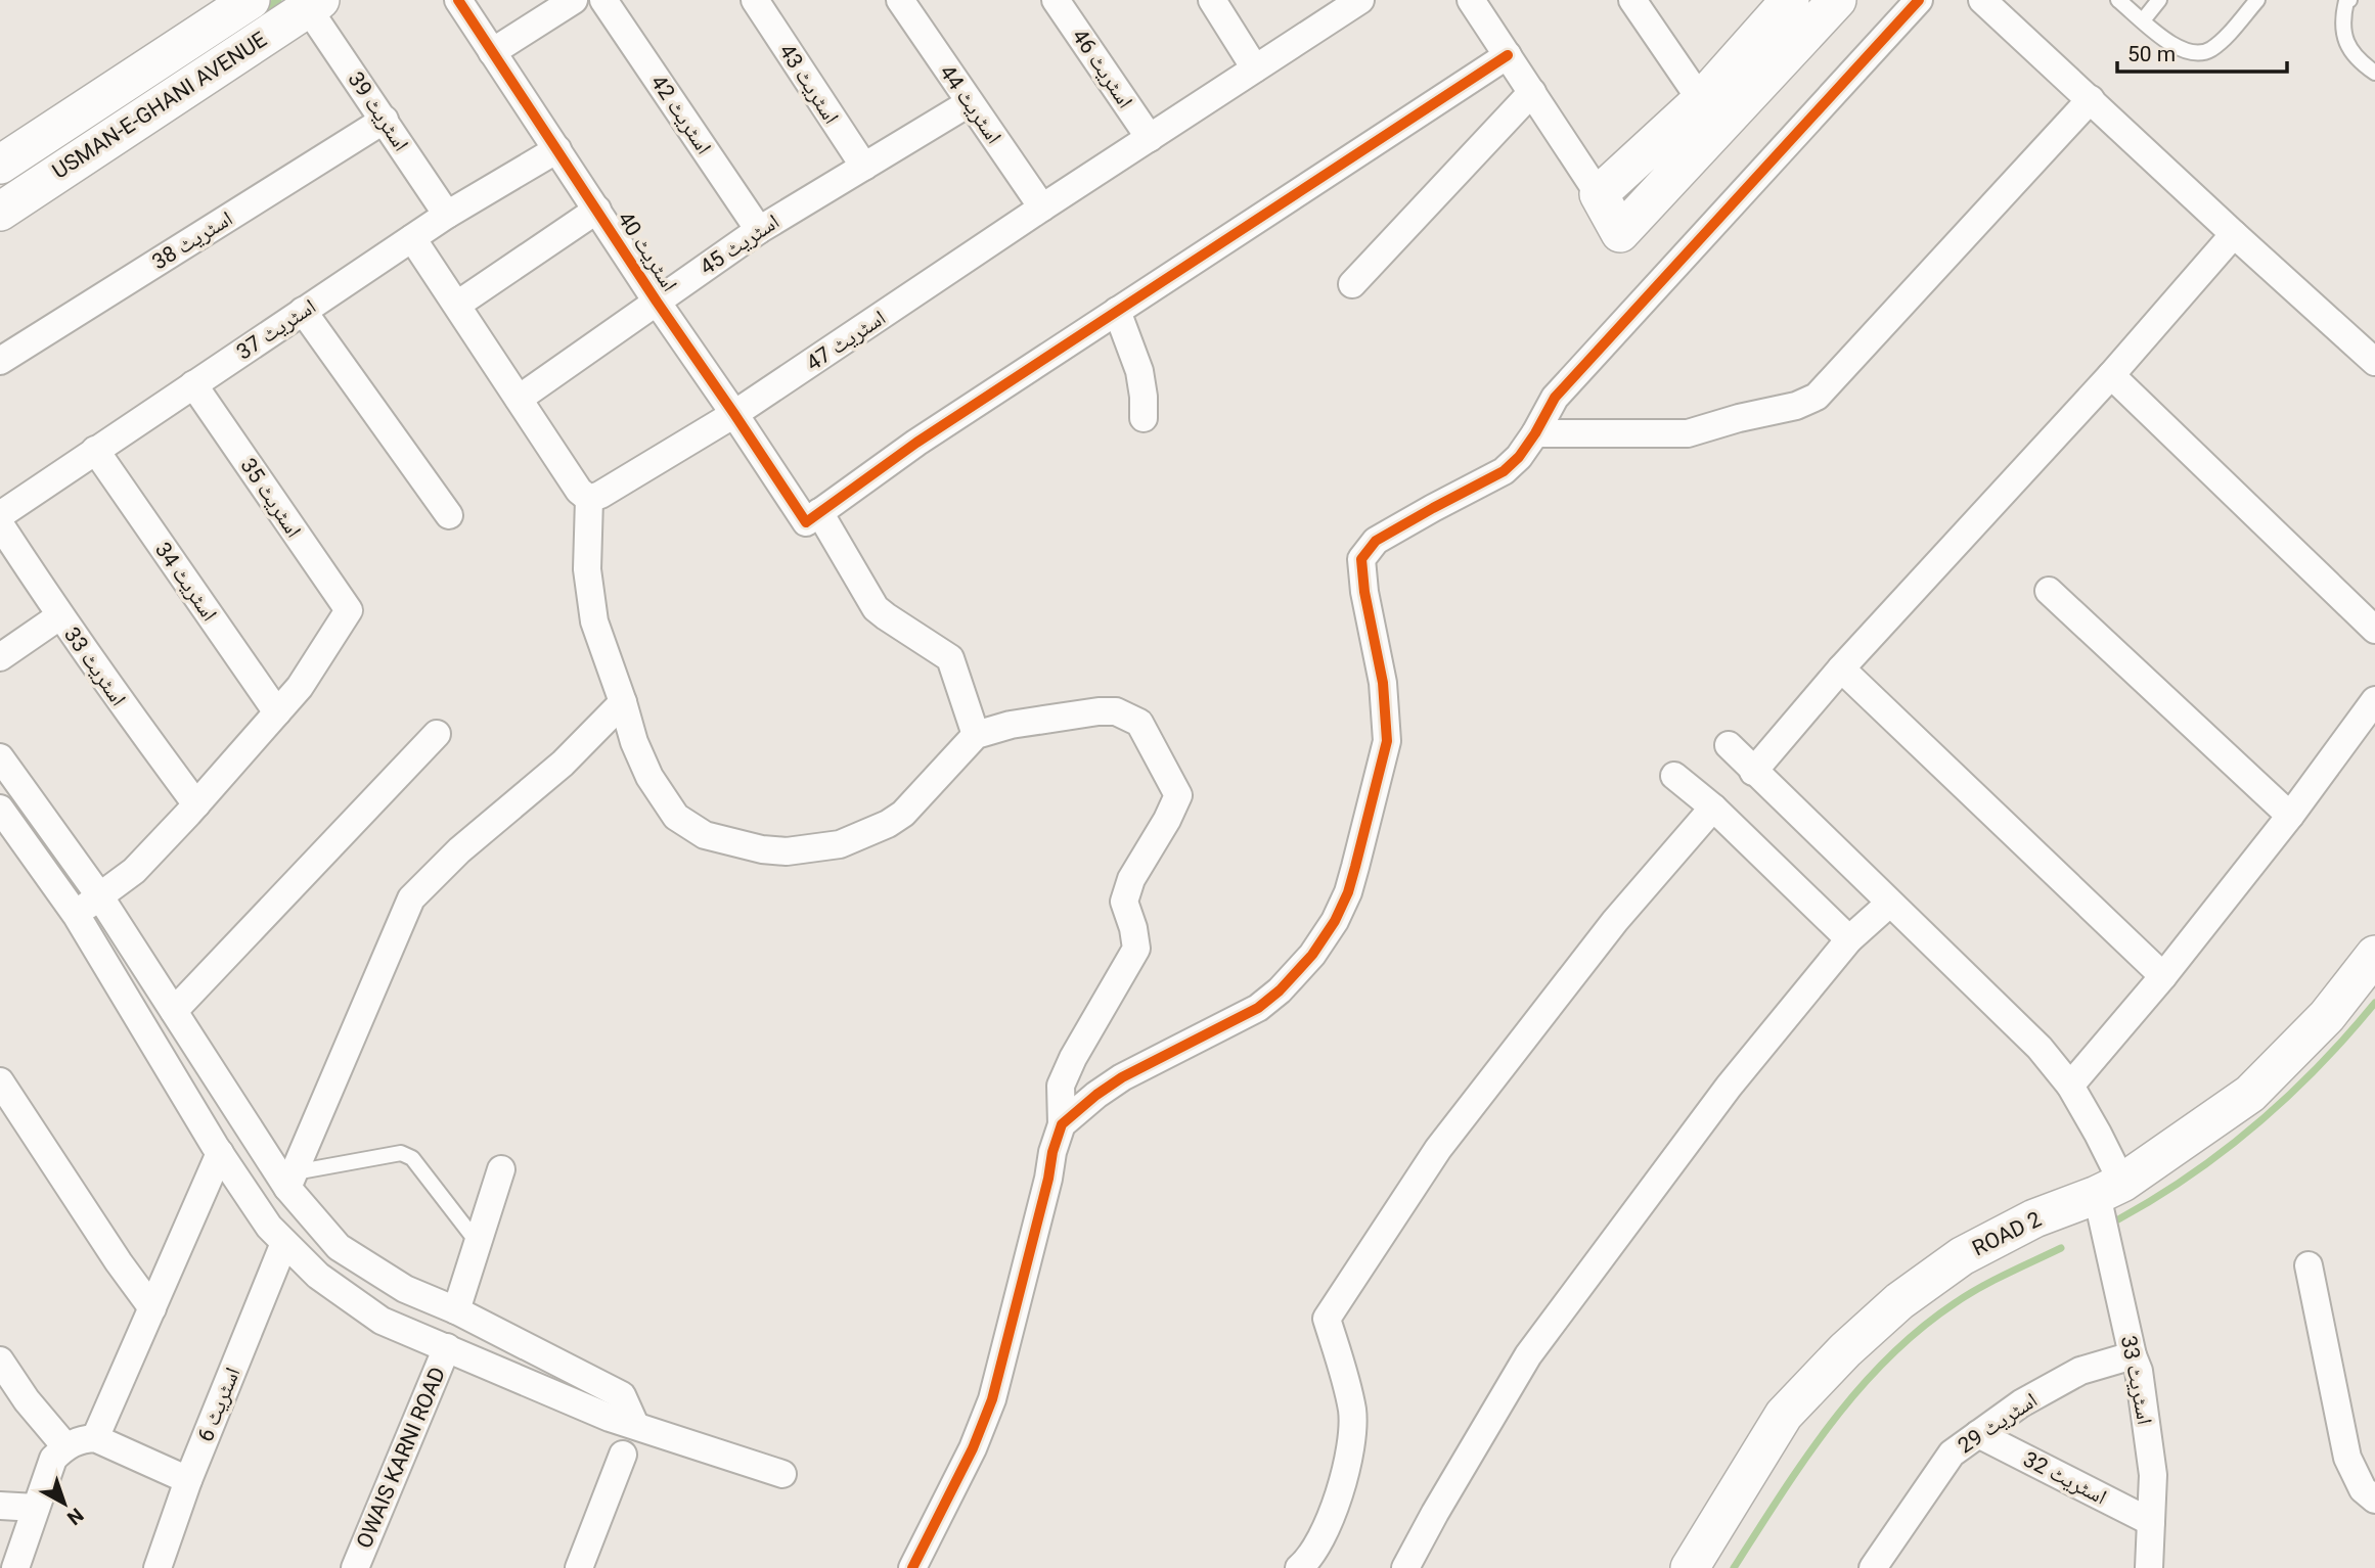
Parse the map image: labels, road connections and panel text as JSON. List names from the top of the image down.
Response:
{
  "streets": {
    "street": [
      "اسٹریٹ 46",
      "اسٹریٹ 43",
      "اسٹریٹ 44",
      "USMAN-E-GHANI AVENUE",
      "اسٹریٹ 39",
      "اسٹریٹ 42",
      "اسٹریٹ 38",
      "اسٹریٹ 45",
      "اسٹریٹ 40",
      "اسٹریٹ 37",
      "اسٹریٹ 47",
      "اسٹریٹ 35",
      "اسٹریٹ 34",
      "اسٹریٹ 33",
      "ROAD 2",
      "اسٹریٹ 6",
      "اسٹریٹ 29",
      "OWAIS KARNI ROAD",
      "اسٹریٹ 32"
    ]
  },
  "crossings": [
    ["اسٹریٹ 46", "اسٹریٹ 47"],
    ["اسٹریٹ 43", "اسٹریٹ 45"],
    ["اسٹریٹ 44", "اسٹریٹ 45"],
    ["اسٹریٹ 44", "اسٹریٹ 47"],
    ["USMAN-E-GHANI AVENUE", "اسٹریٹ 39"],
    ["اسٹریٹ 39", "اسٹریٹ 38"],
    ["اسٹریٹ 39", "اسٹریٹ 37"],
    ["اسٹریٹ 42", "اسٹریٹ 45"],
    ["اسٹریٹ 45", "اسٹریٹ 40"],
    ["اسٹریٹ 40", "اسٹریٹ 37"],
    ["اسٹریٹ 40", "اسٹریٹ 47"],
    ["اسٹریٹ 37", "اسٹریٹ 35"],
    ["اسٹریٹ 37", "اسٹریٹ 34"],
    ["اسٹریٹ 35", "اسٹریٹ 34"],
    ["اسٹریٹ 33", "ROAD 2"],
    ["اسٹریٹ 33", "اسٹریٹ 29"],
    ["اسٹریٹ 33", "اسٹریٹ 32"],
    ["اسٹریٹ 29", "اسٹریٹ 32"]
  ],
  "scale_bar": "50 m",
  "north": "bottom right"
}
